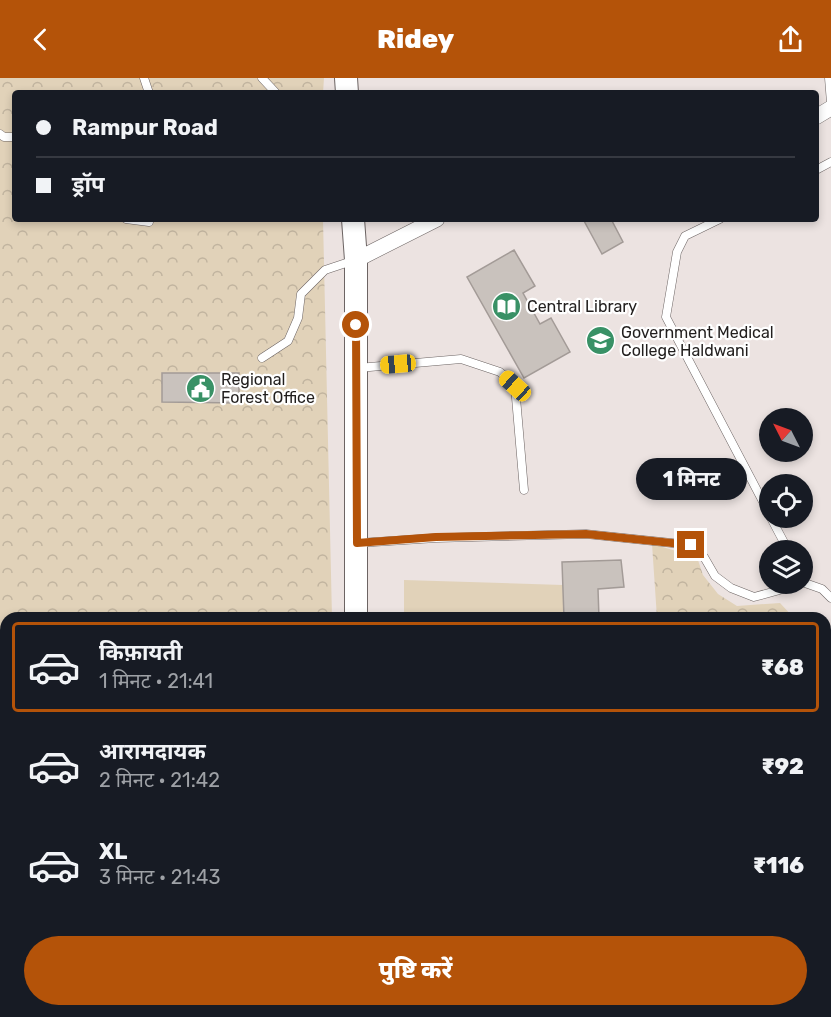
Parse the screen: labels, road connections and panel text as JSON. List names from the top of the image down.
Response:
{
  "places": {
    "library": ["Central Library"],
    "school or university": ["Government Medical College Haldwani"],
    "public building": ["Regional Forest Office"]
  },
  "north": "top left",
  "page": {
    "header": "Ridey",
    "banner": ["Rampur Road", "ड्रॉप"],
    "bubble": "1 मिनट",
    "list": [
      {
        "name": "किफ़ायती",
        "note": "1 मिनट · 21:41",
        "value": "₹68"
      },
      {
        "name": "आरामदायक",
        "note": "2 मिनट · 21:42",
        "value": "₹92"
      },
      {
        "name": "XL",
        "note": "3 मिनट · 21:43",
        "value": "₹116"
      }
    ],
    "buttons": "पुष्टि करें"
  }
}
